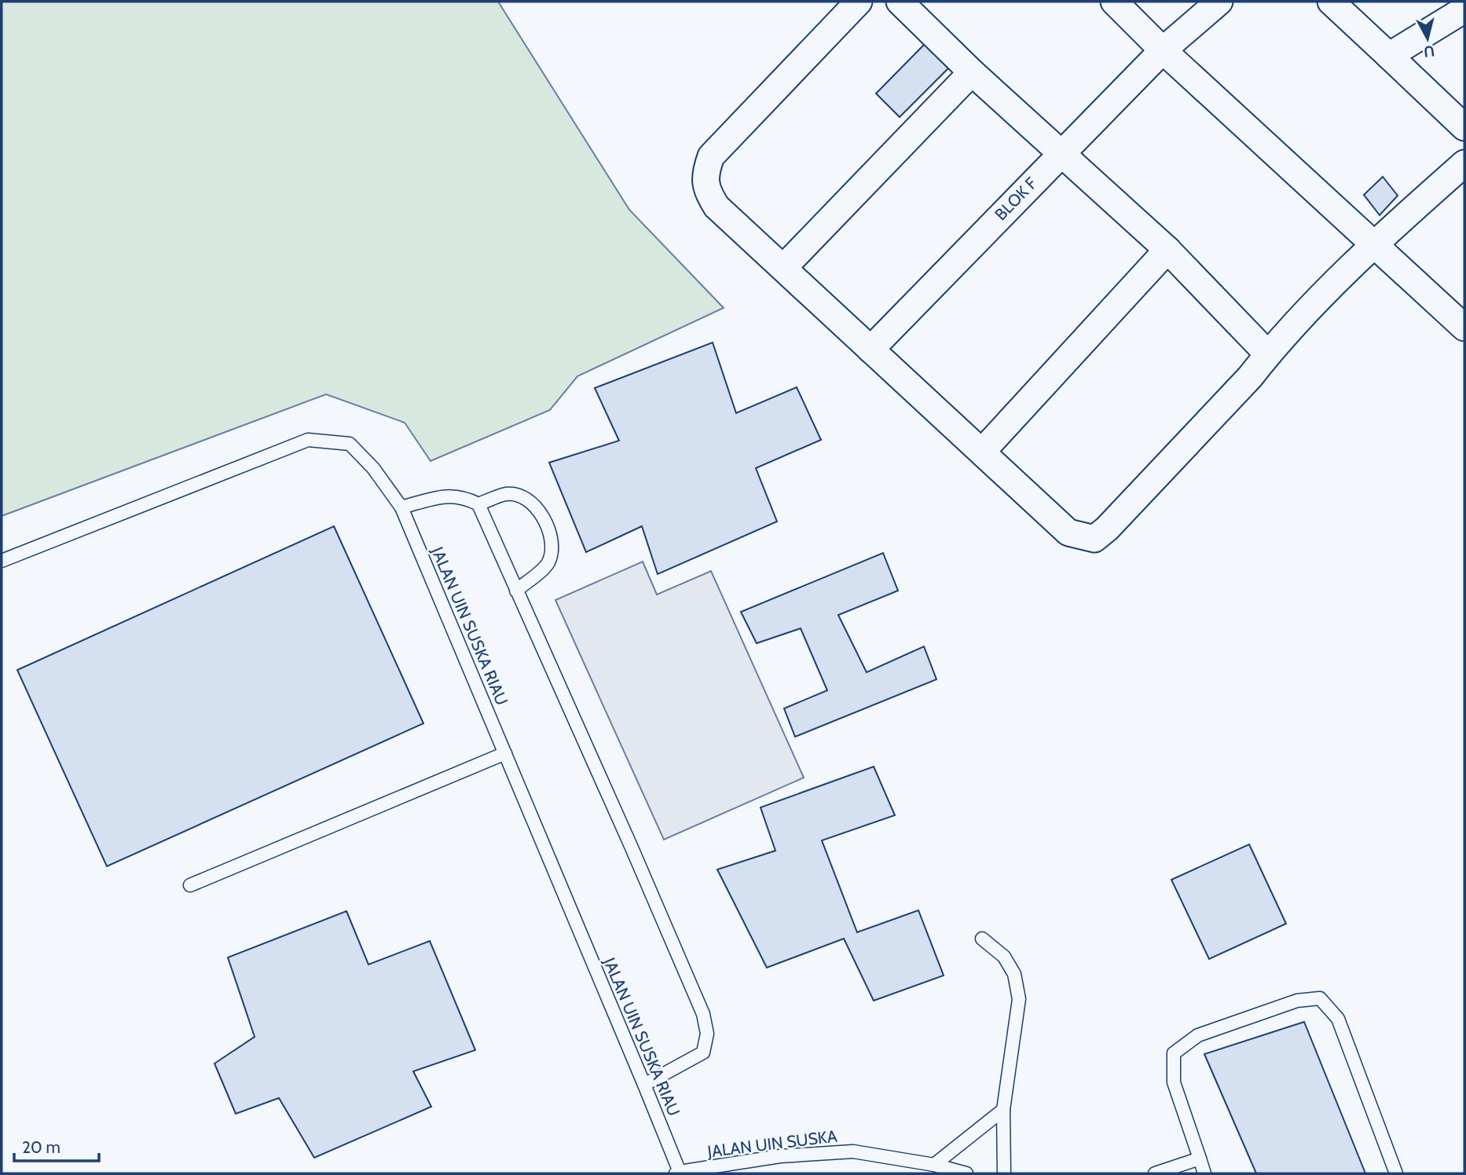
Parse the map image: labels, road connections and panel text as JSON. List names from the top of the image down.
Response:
{
  "streets": {
    "street": ["BLOK F"],
    "lane": ["JALAN UIN SUSKA RIAU", "JALAN UIN SUSKA"]
  },
  "crossings": [
    ["JALAN UIN SUSKA RIAU", "JALAN UIN SUSKA"]
  ],
  "scale_bar": "20 m",
  "north": "bottom"
}
